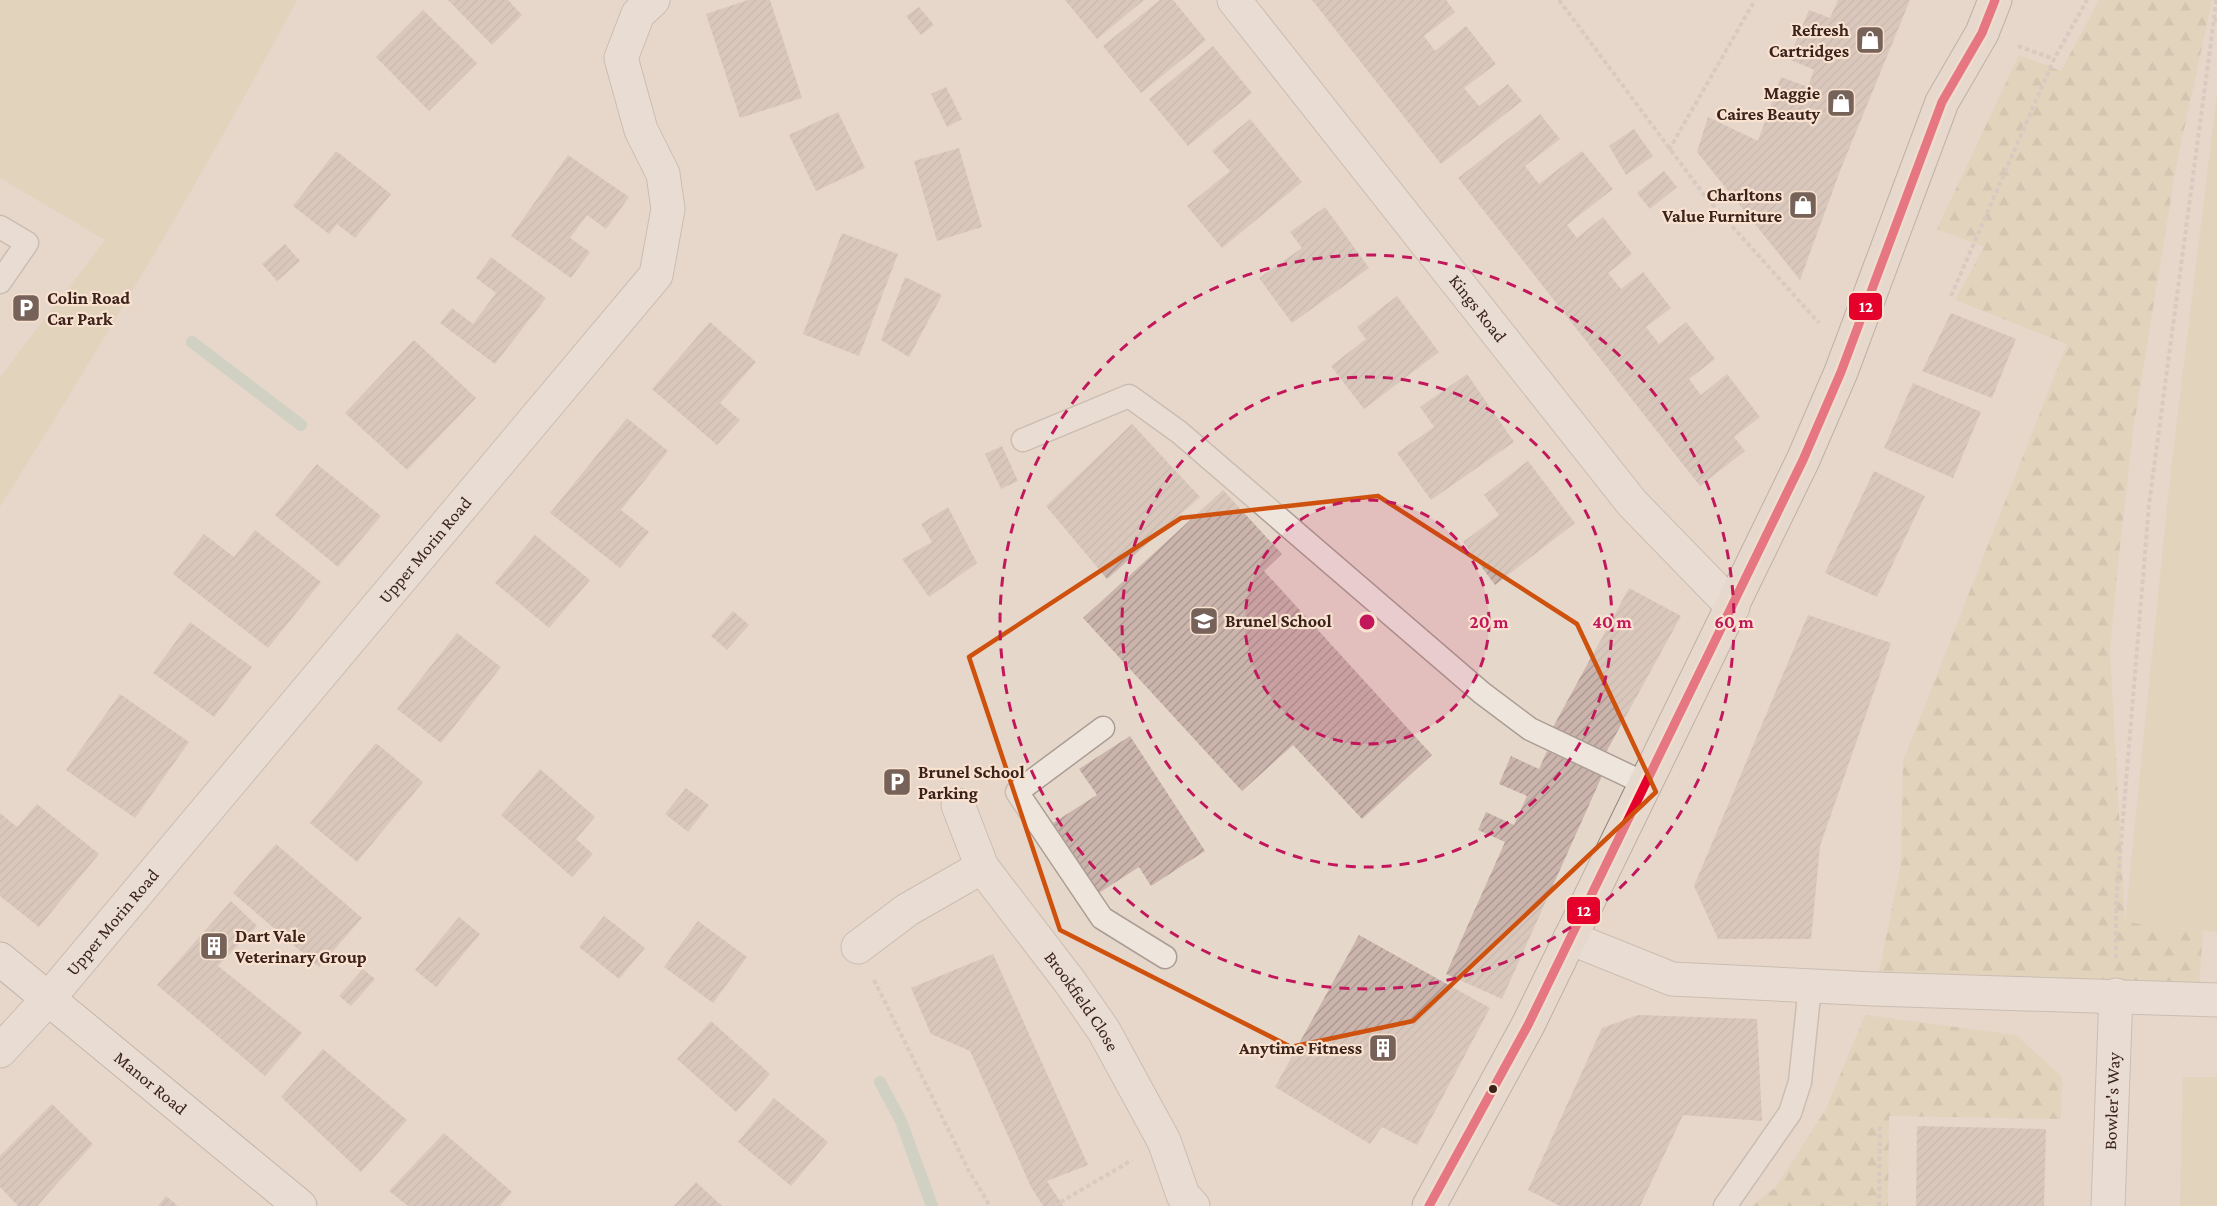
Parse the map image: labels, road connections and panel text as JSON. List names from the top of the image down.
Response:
{
  "streets": {
    "street": [
      "Kings Road",
      "Upper Morin Road",
      "Brookfield Close",
      "Manor Road",
      "Bowler's Way"
    ]
  },
  "crossings": [
    ["Upper Morin Road", "Manor Road"]
  ],
  "places": {
    "shop": ["Refresh Cartridges", "Maggie Caires Beauty", "Charltons Value Furniture"],
    "parking": ["Colin Road Car Park", "Brunel School Parking"],
    "school or university": ["Brunel School"],
    "building": ["Dart Vale Veterinary Group", "Anytime Fitness"]
  },
  "lines": ["transit line 12"],
  "rings": ["20 m", "40 m", "60 m"]
}
